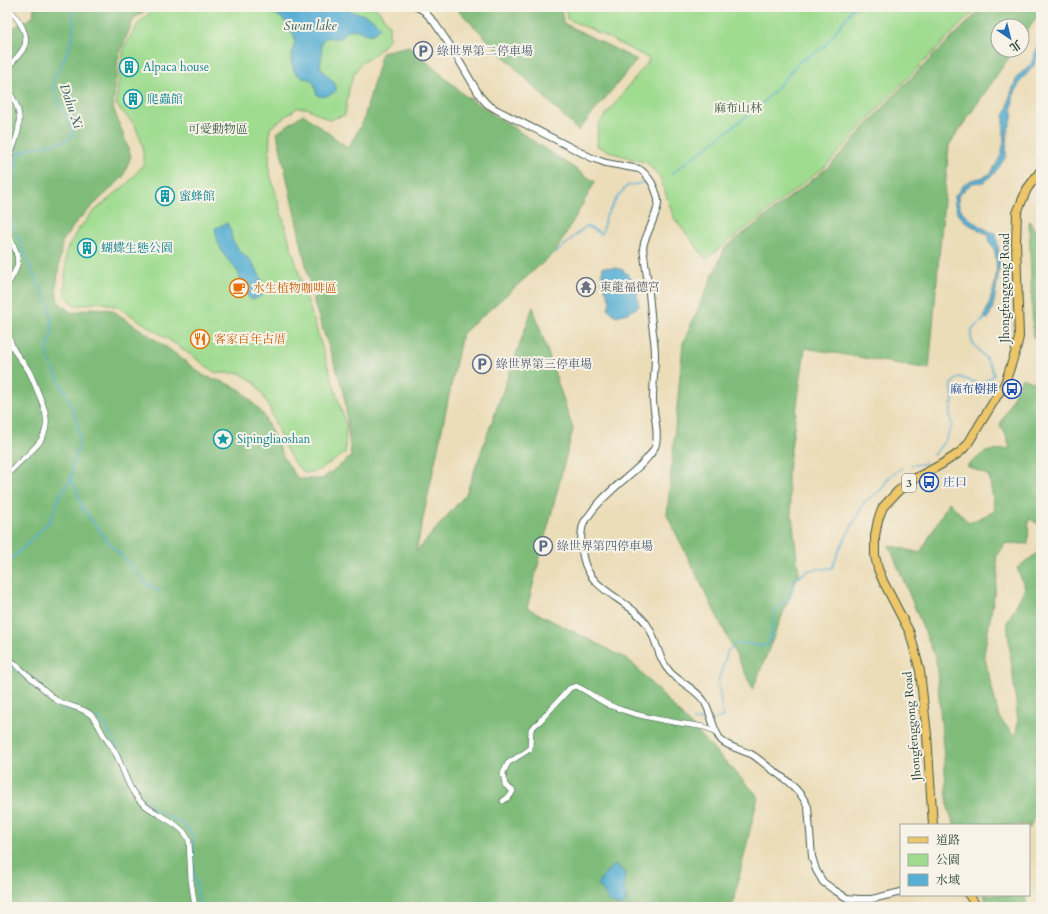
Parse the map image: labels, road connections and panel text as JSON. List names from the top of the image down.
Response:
{
  "streets": {
    "main road": ["Jhongfenggong Road", "3"]
  },
  "water": ["Swan lake", "Dahu Xi"],
  "parks": ["麻布山林", "可愛動物區"],
  "places": {
    "parking": ["綠世界第二停車場", "綠世界第三停車場", "綠世界第四停車場"],
    "building": [
      "Alpaca house",
      "爬蟲館",
      "蜜蜂館",
      "蝴蝶生態公園"
    ],
    "temple": ["東龍福德宮"],
    "cafe": ["水生植物咖啡區"],
    "restaurant": ["客家百年古厝"],
    "bus stop": ["麻布樹排", "庄口"],
    "place": ["Sipingliaoshan"]
  },
  "legend": ["道路", "公園", "水域"],
  "north": "bottom right"
}
